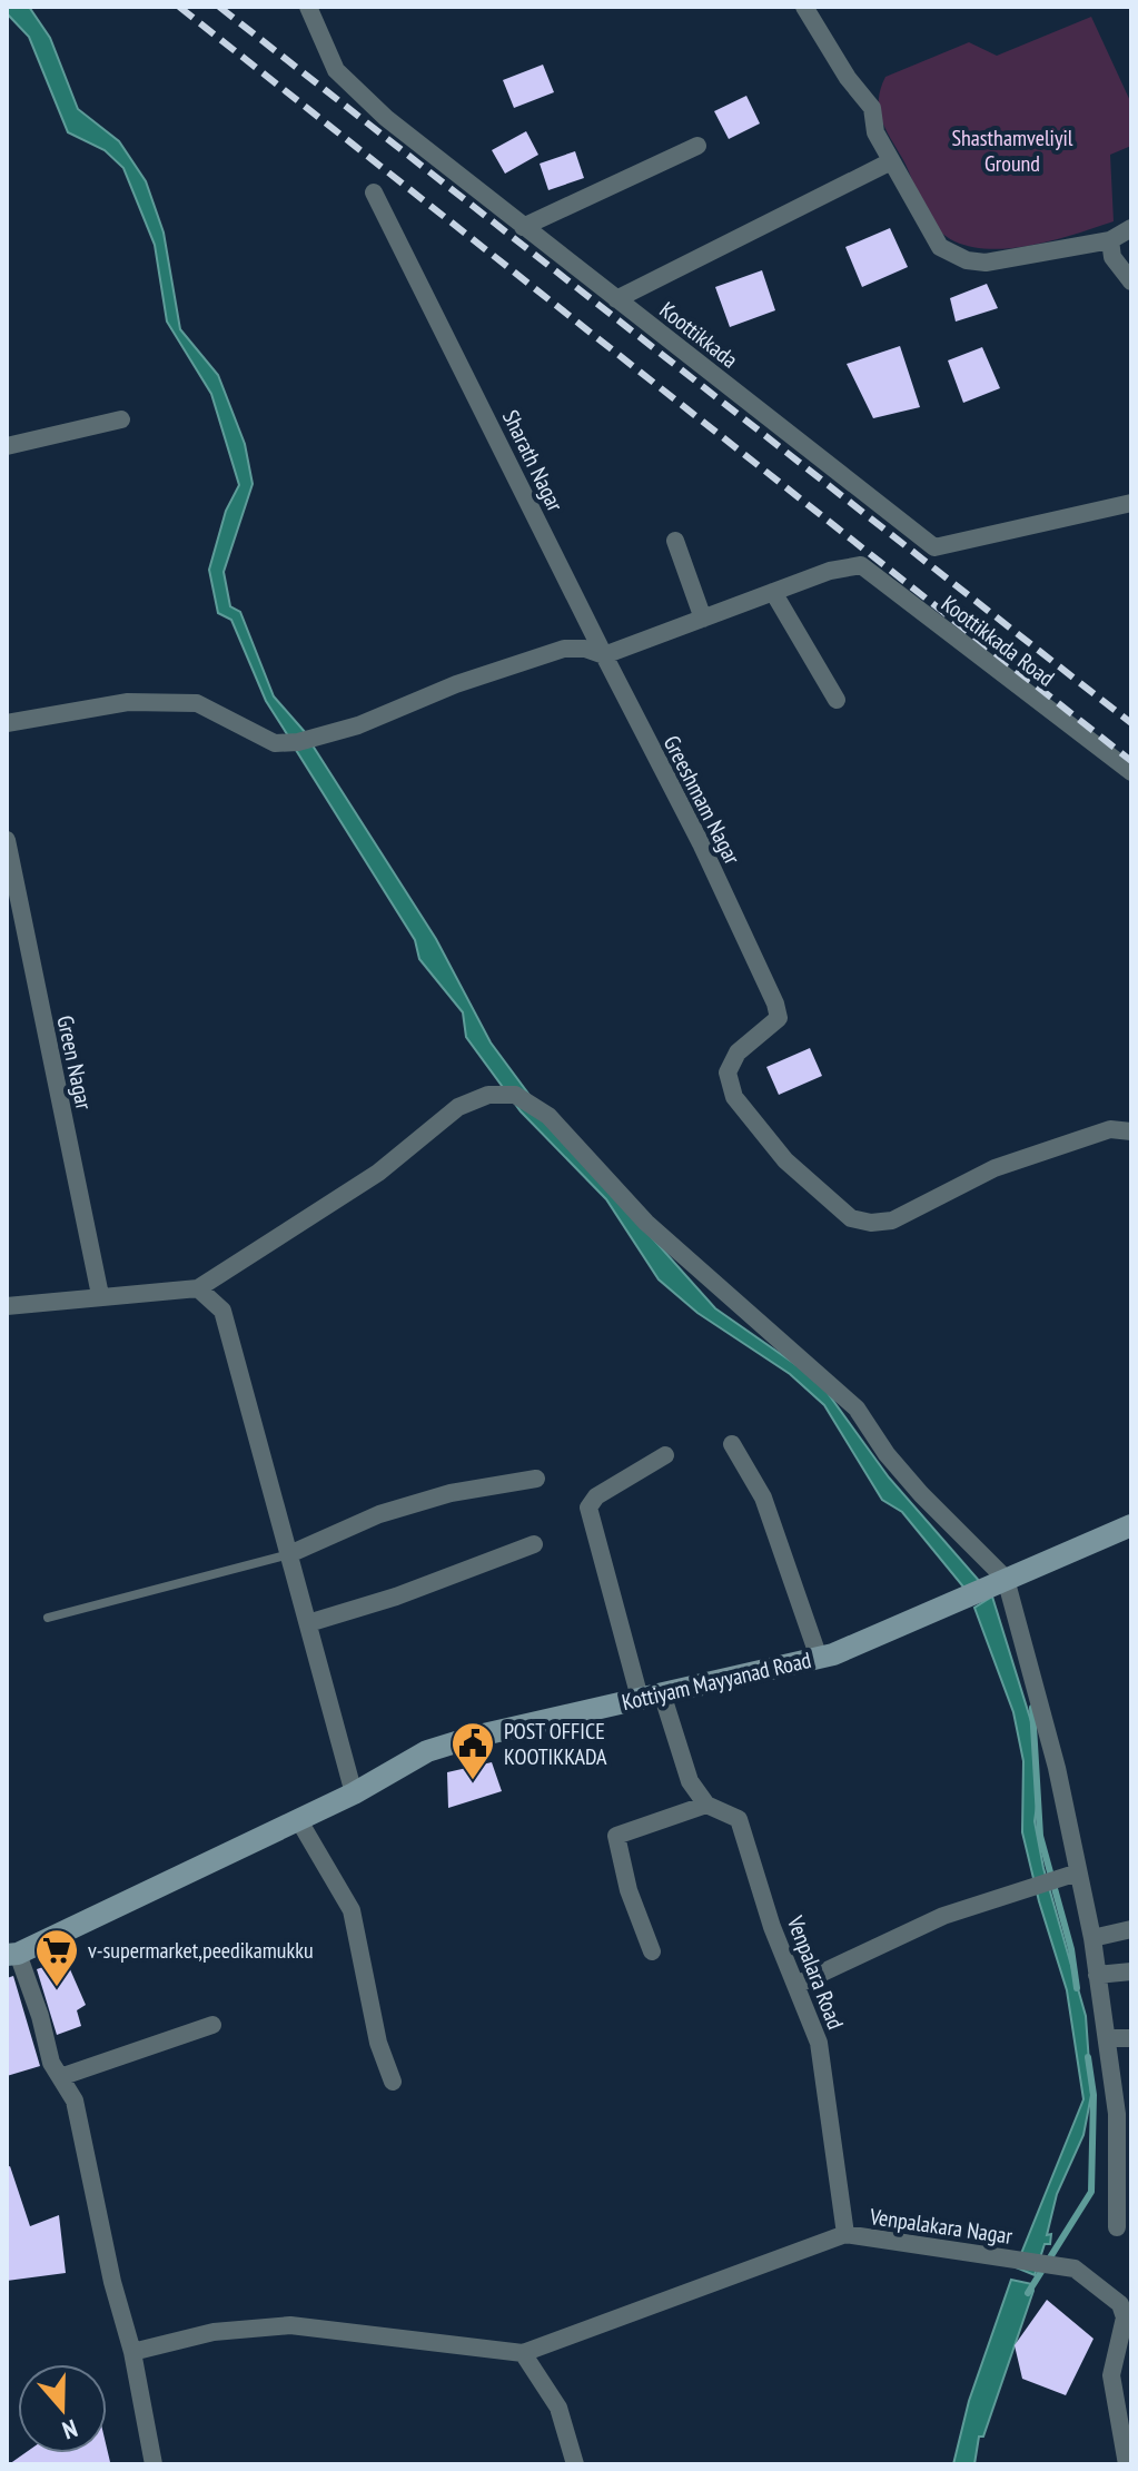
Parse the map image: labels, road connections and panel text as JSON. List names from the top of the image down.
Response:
{
  "streets": {
    "main road": ["Kottiyam Mayyanad Road"],
    "street": [
      "Koottikkada",
      "Sharath Nagar",
      "Koottikkada Road",
      "Greeshmam Nagar",
      "Green Nagar",
      "Venpalara Road",
      "Venpalakara Nagar"
    ]
  },
  "crossings": [
    ["Sharath Nagar", "Greeshmam Nagar"],
    ["Kottiyam Mayyanad Road", "Venpalara Road"],
    ["Venpalara Road", "Venpalakara Nagar"]
  ],
  "parks": ["Shasthamveliyil Ground"],
  "places": {
    "public building": ["POST OFFICE KOOTIKKADA"],
    "supermarket": ["v-supermarket,peedikamukku"]
  },
  "north": "bottom"
}
